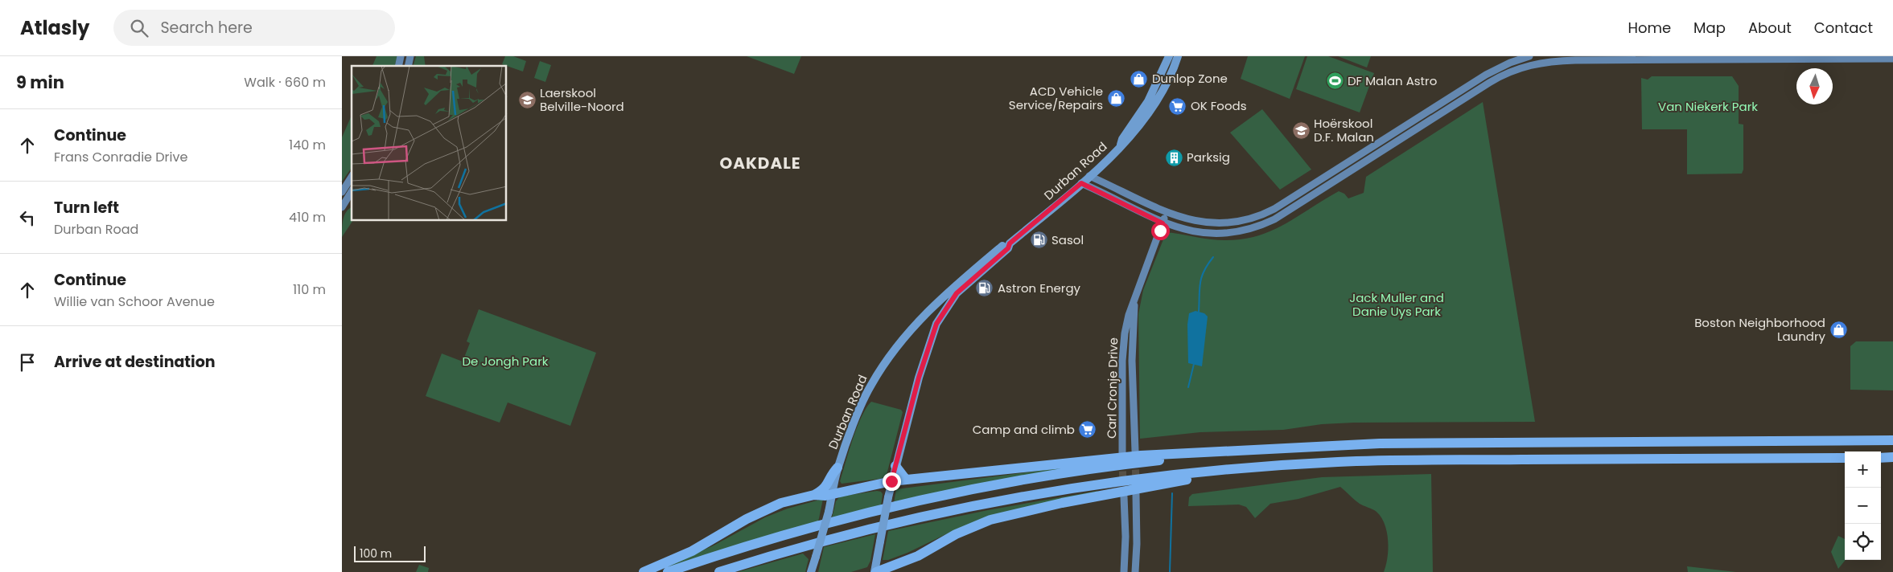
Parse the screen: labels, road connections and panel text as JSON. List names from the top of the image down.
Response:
{
  "streets": {
    "main road": ["Durban Road", "Carl Cronje Drive"]
  },
  "districts": ["OAKDALE"],
  "parks": ["Van Niekerk Park", "Jack Muller and Danie Uys Park", "De Jongh Park"],
  "places": {
    "shop": ["Dunlop Zone", "ACD Vehicle Service/Repairs", "Boston Neighborhood Laundry"],
    "sports": ["DF Malan Astro"],
    "school or university": ["Laerskool Belville-Noord", "Hoërskool D.F. Malan"],
    "supermarket": ["OK Foods", "Camp and climb"],
    "building": ["Parksig"],
    "fuel station": ["Sasol", "Astron Energy"]
  },
  "scale_bar": "100 m",
  "north": "bottom",
  "page": {
    "header": "Atlasly",
    "search": "Search here",
    "nav": [
      "Home",
      "Map",
      "About",
      "Contact"
    ],
    "heading": ["9 min", "Walk · 660 m"],
    "list": [
      ["Continue", "Frans Conradie Drive", "140 m"],
      ["Turn left", "Durban Road", "410 m"],
      ["Continue", "Willie van Schoor Avenue", "110 m"],
      "Arrive at destination"
    ],
    "map_buttons": ["+", "−"],
    "scale": "100 m"
  }
}
